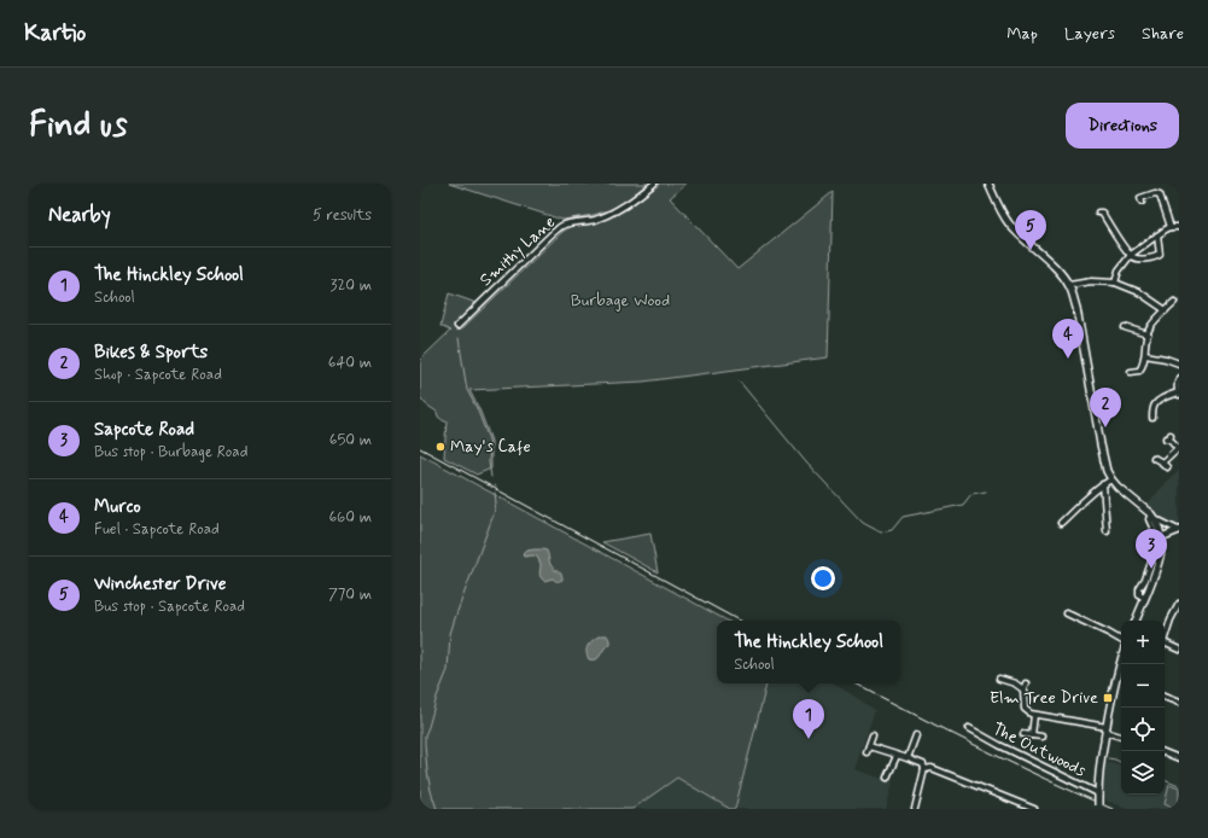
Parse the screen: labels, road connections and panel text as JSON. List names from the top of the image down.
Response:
{
  "streets": {
    "street": ["Smithy Lane", "The Outwoods"]
  },
  "parks": ["Burbage Wood"],
  "places": {
    "other": ["May's Cafe"],
    "transit": ["Elm Tree Drive"]
  },
  "page": {
    "header": "Kartio",
    "nav": ["Map", "Layers", "Share"],
    "buttons": "Directions",
    "title": "Find us",
    "heading": ["Nearby", "5 results"],
    "pins": [
      "5",
      "4",
      "2",
      "3",
      "1"
    ],
    "list": [
      {
        "mark": "1",
        "name": "The Hinckley School",
        "note": "School",
        "value": "320 m"
      },
      {
        "mark": "2",
        "name": "Bikes & Sports",
        "note": "Shop · Sapcote Road",
        "value": "640 m"
      },
      {
        "mark": "3",
        "name": "Sapcote Road",
        "note": "Bus stop · Burbage Road",
        "value": "650 m"
      },
      {
        "mark": "4",
        "name": "Murco",
        "note": "Fuel · Sapcote Road",
        "value": "660 m"
      },
      {
        "mark": "5",
        "name": "Winchester Drive",
        "note": "Bus stop · Sapcote Road",
        "value": "770 m"
      }
    ],
    "map_buttons": ["+", "−"],
    "popup": ["The Hinckley School", "School"]
  }
}
